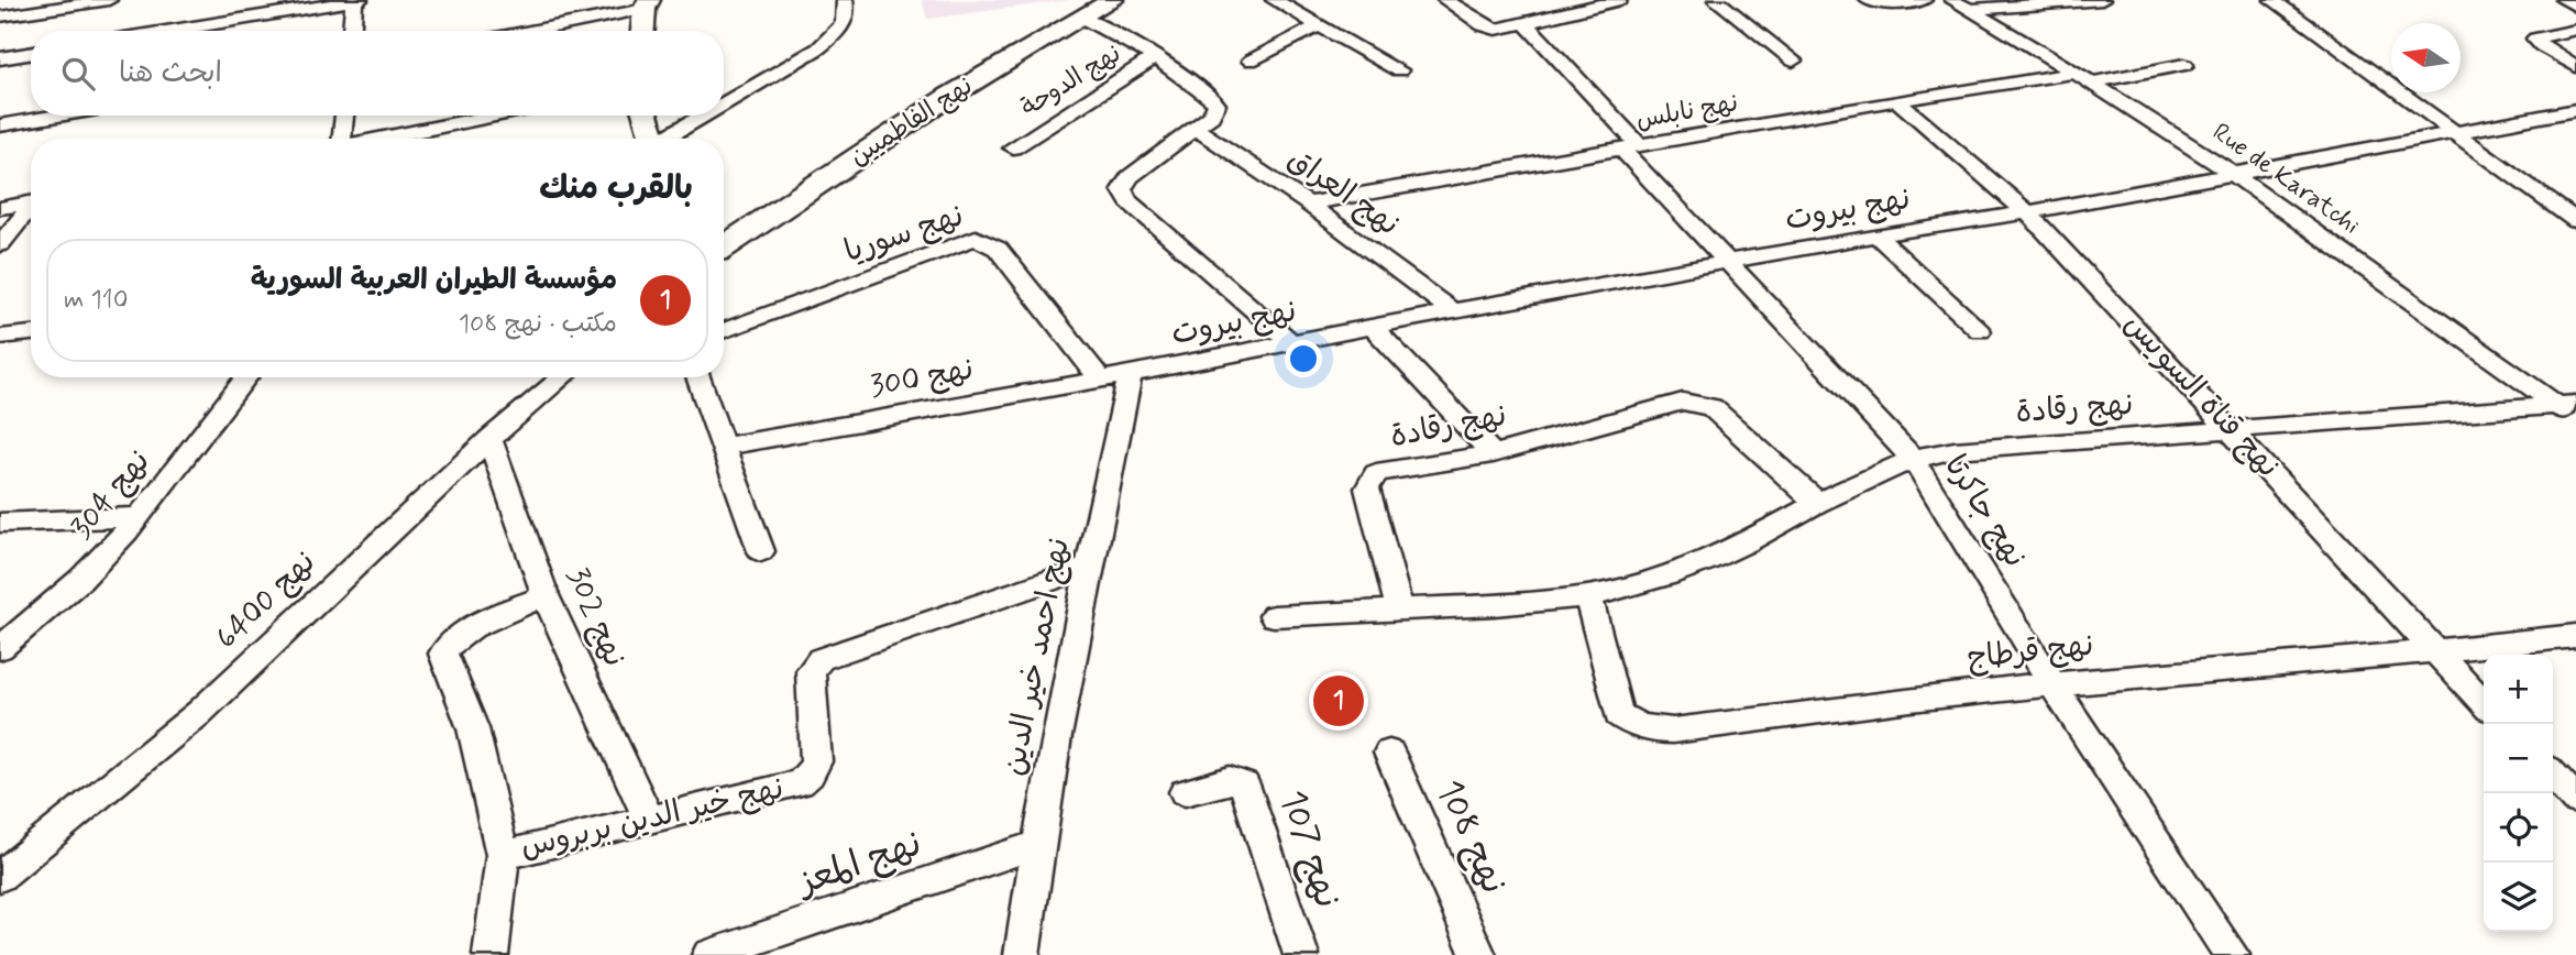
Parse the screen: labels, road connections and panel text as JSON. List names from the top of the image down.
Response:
{
  "streets": {
    "street": [
      "نهج الدوحة",
      "نهج نابلس",
      "نهج الفاطميين",
      "Rue de Karatchi",
      "نهج العراق",
      "نهج بيروت",
      "نهج سوريا",
      "نهج 300",
      "نهج قناة السويس",
      "نهج رقادة",
      "نهج 304",
      "نهج جاكرتا",
      "نهج 6400",
      "نهج 302",
      "نهج قرطاج",
      "نهج احمد خير الدين",
      "نهج خير الدين بربروس",
      "نهج 108",
      "نهج 107",
      "نهج المعز"
    ]
  },
  "crossings": [
    ["نهج نابلس", "Rue de Karatchi"],
    ["نهج نابلس", "نهج العراق"],
    ["نهج نابلس", "نهج قناة السويس"],
    ["نهج نابلس", "نهج جاكرتا"],
    ["Rue de Karatchi", "نهج بيروت"],
    ["Rue de Karatchi", "نهج رقادة"],
    ["نهج العراق", "نهج بيروت"],
    ["نهج بيروت", "نهج 300"],
    ["نهج بيروت", "نهج قناة السويس"],
    ["نهج بيروت", "نهج جاكرتا"],
    ["نهج بيروت", "نهج احمد خير الدين"],
    ["نهج سوريا", "نهج 300"],
    ["نهج 300", "نهج احمد خير الدين"],
    ["نهج قناة السويس", "نهج رقادة"],
    ["نهج قناة السويس", "نهج قرطاج"],
    ["نهج رقادة", "نهج جاكرتا"],
    ["نهج رقادة", "نهج قرطاج"],
    ["نهج جاكرتا", "نهج قرطاج"],
    ["نهج 6400", "نهج 302"],
    ["نهج 302", "نهج خير الدين بربروس"],
    ["نهج احمد خير الدين", "نهج خير الدين بربروس"],
    ["نهج احمد خير الدين", "نهج المعز"]
  ],
  "north": "left",
  "page": {
    "search": "ابحث هنا",
    "heading": "بالقرب منك",
    "list": [
      {
        "mark": "1",
        "name": "مؤسسة الطيران العربية السورية",
        "note": "مكتب · نهج 108",
        "value": "110 m"
      }
    ],
    "map_buttons": ["+", "−"],
    "pins": "1"
  }
}
